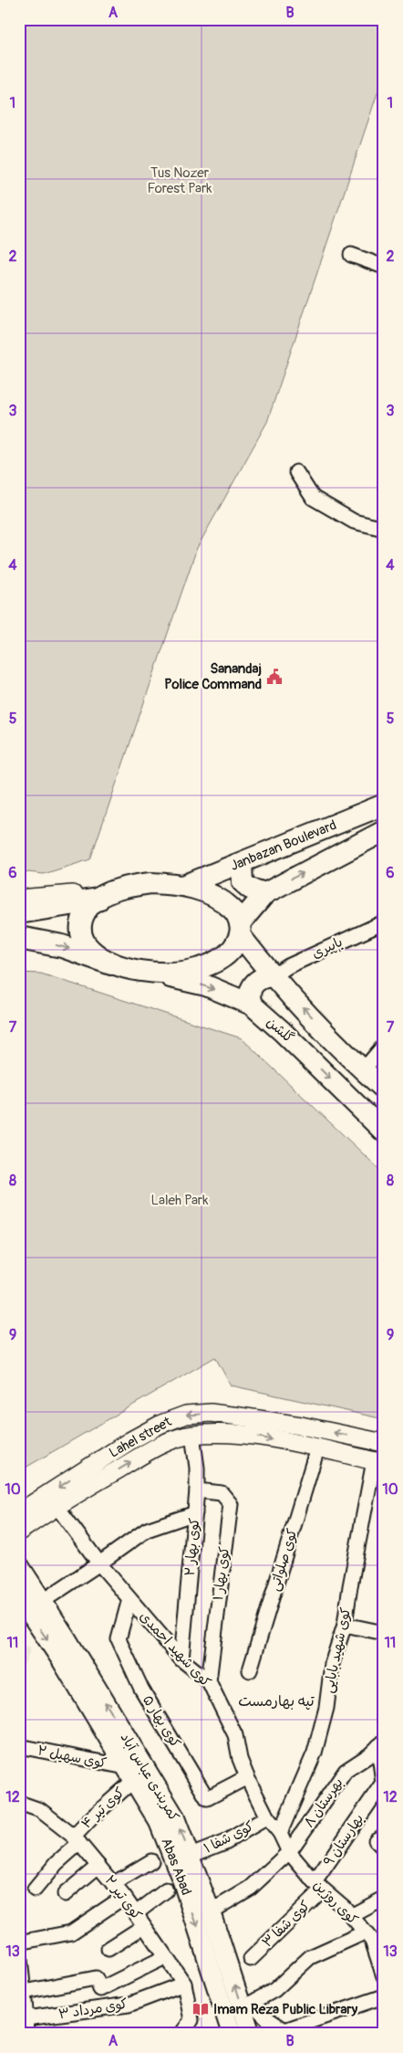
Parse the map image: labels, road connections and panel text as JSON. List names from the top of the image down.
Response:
{
  "streets": {
    "main road": [
      "Janbazan Boulevard",
      "گلشن",
      "کمربندی عباس آباد",
      "Abas Abad"
    ],
    "street": [
      "باپیری",
      "Lahel street",
      "کوی بهار ۲",
      "کوی صلواتی",
      "کوی بهار ۱",
      "کوی شهید احمدی",
      "کوی شهید بابایی",
      "کوی بهار ۵",
      "کوی سهیل ۲",
      "بهرستان ۸",
      "کوی تیر ۴",
      "کوی شفا ۱",
      "بهارستان ۹",
      "کوی تیر ۲",
      "کوی روژین",
      "کوی شفا ۳",
      "کوی مرداد ۳"
    ]
  },
  "crossings": [
    ["Janbazan Boulevard", "گلشن"],
    ["Lahel street", "کوی بهار ۲"],
    ["Lahel street", "کوی صلواتی"],
    ["Lahel street", "کوی شهید احمدی"],
    ["Lahel street", "کوی شهید بابایی"],
    ["کوی بهار ۲", "کوی بهار ۱"],
    ["کوی بهار ۲", "کوی شهید احمدی"],
    ["کوی بهار ۱", "کوی شهید احمدی"],
    ["کوی شهید احمدی", "کوی شهید بابایی"],
    ["کوی شهید احمدی", "کوی بهار ۵"],
    ["کوی شهید احمدی", "کوی شفا ۱"],
    ["کوی شهید احمدی", "کوی روژین"],
    ["کوی شهید بابایی", "کوی روژین"],
    ["کوی سهیل ۲", "کوی تیر ۴"],
    ["کوی سهیل ۲", "Abas Abad"],
    ["کمربندی عباس آباد", "بهرستان ۸"],
    ["کمربندی عباس آباد", "کوی شفا ۱"],
    ["کمربندی عباس آباد", "Abas Abad"],
    ["بهرستان ۸", "بهارستان ۹"],
    ["بهرستان ۸", "کوی روژین"],
    ["کوی تیر ۴", "Abas Abad"],
    ["کوی تیر ۴", "کوی تیر ۲"],
    ["بهارستان ۹", "کوی روژین"],
    ["بهارستان ۹", "کوی شفا ۳"],
    ["کوی تیر ۲", "کوی مرداد ۳"],
    ["کوی روژین", "کوی شفا ۳"]
  ],
  "one_way": ["کمربندی عباس آباد", "Abas Abad"],
  "districts": ["تپه بهارمست"],
  "parks": ["Tus Nozer Forest Park", "Laleh Park"],
  "places": {
    "public building": ["Sanandaj Police Command"],
    "library": ["Imam Reza Public Library"]
  },
  "grid": {
    "columns": ["A", "B"],
    "rows": [
      "1",
      "2",
      "3",
      "4",
      "5",
      "6",
      "7",
      "8",
      "9",
      "10",
      "11",
      "12",
      "13"
    ]
  }
}
